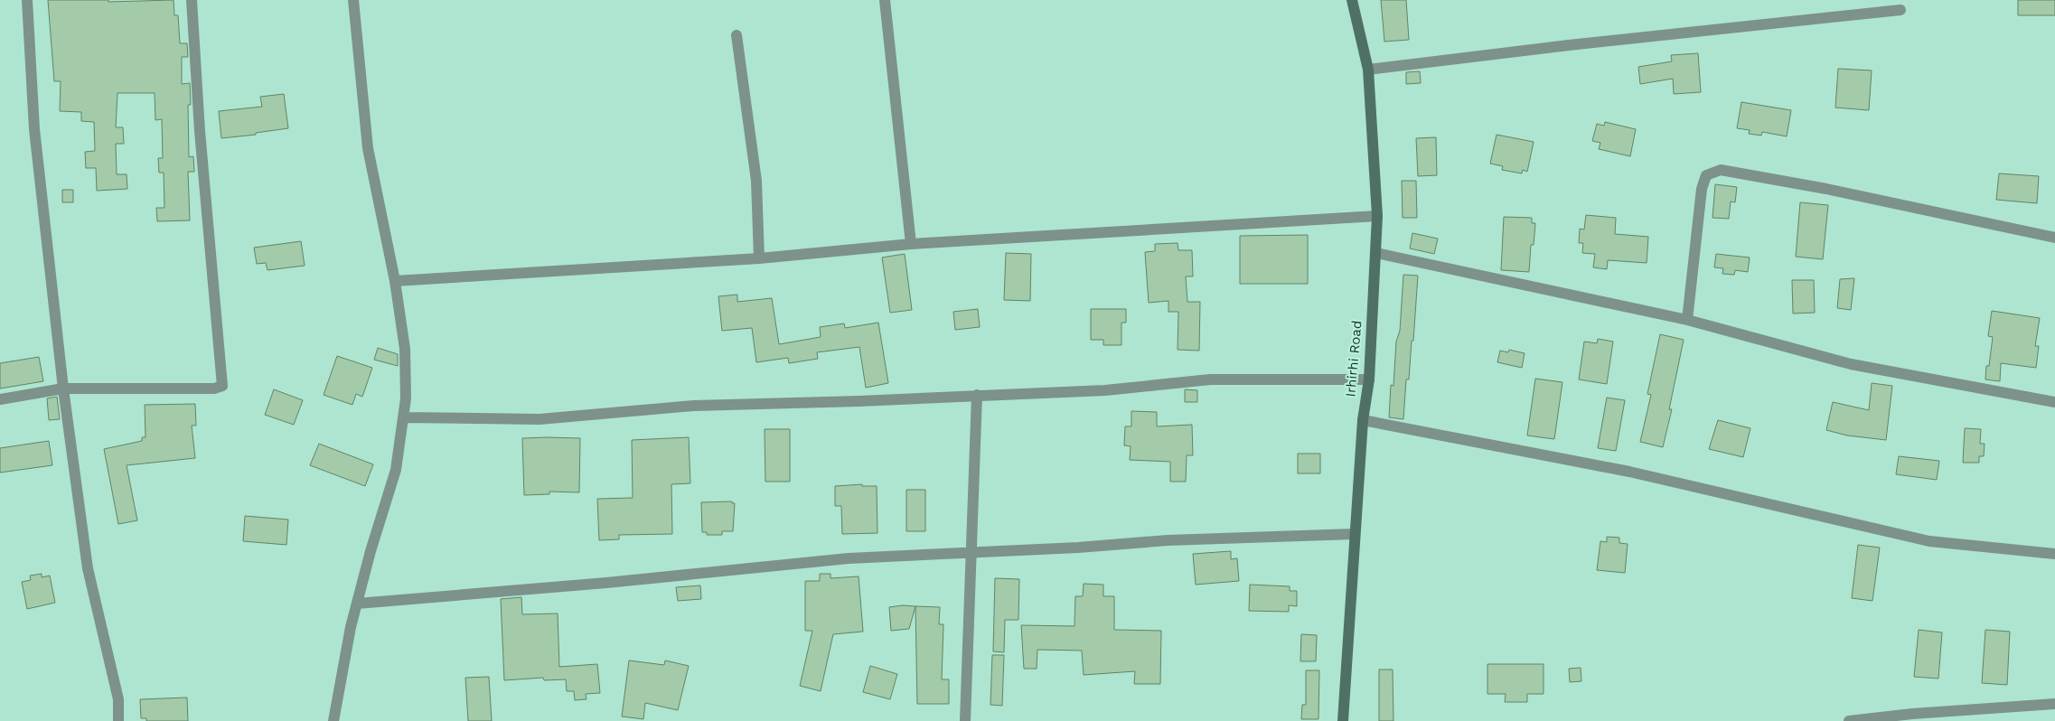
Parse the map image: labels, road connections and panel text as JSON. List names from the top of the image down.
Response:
{
  "streets": {
    "street": ["Irhirhi Road"]
  }
}
